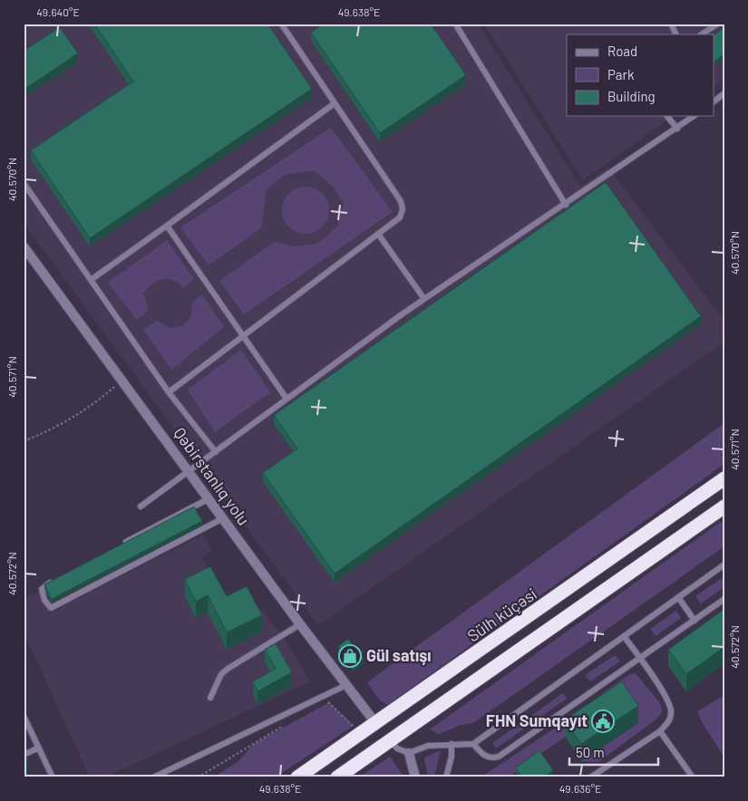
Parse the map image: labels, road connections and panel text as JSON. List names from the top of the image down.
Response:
{
  "streets": {
    "highway": ["Sülh küçəsi"],
    "street": ["Qəbirstanlıq yolu"]
  },
  "crossings": [
    ["Qəbirstanlıq yolu", "Sülh küçəsi"]
  ],
  "places": {
    "shop": ["Gül satışı"],
    "public building": ["FHN Sumqayıt"]
  },
  "legend": ["Road", "Park", "Building"],
  "scale_bar": "50 m",
  "coordinates": [
    "49.640°E",
    "49.638°E",
    "40.570°N",
    "40.571°N",
    "40.572°N",
    "49.636°E"
  ]
}
